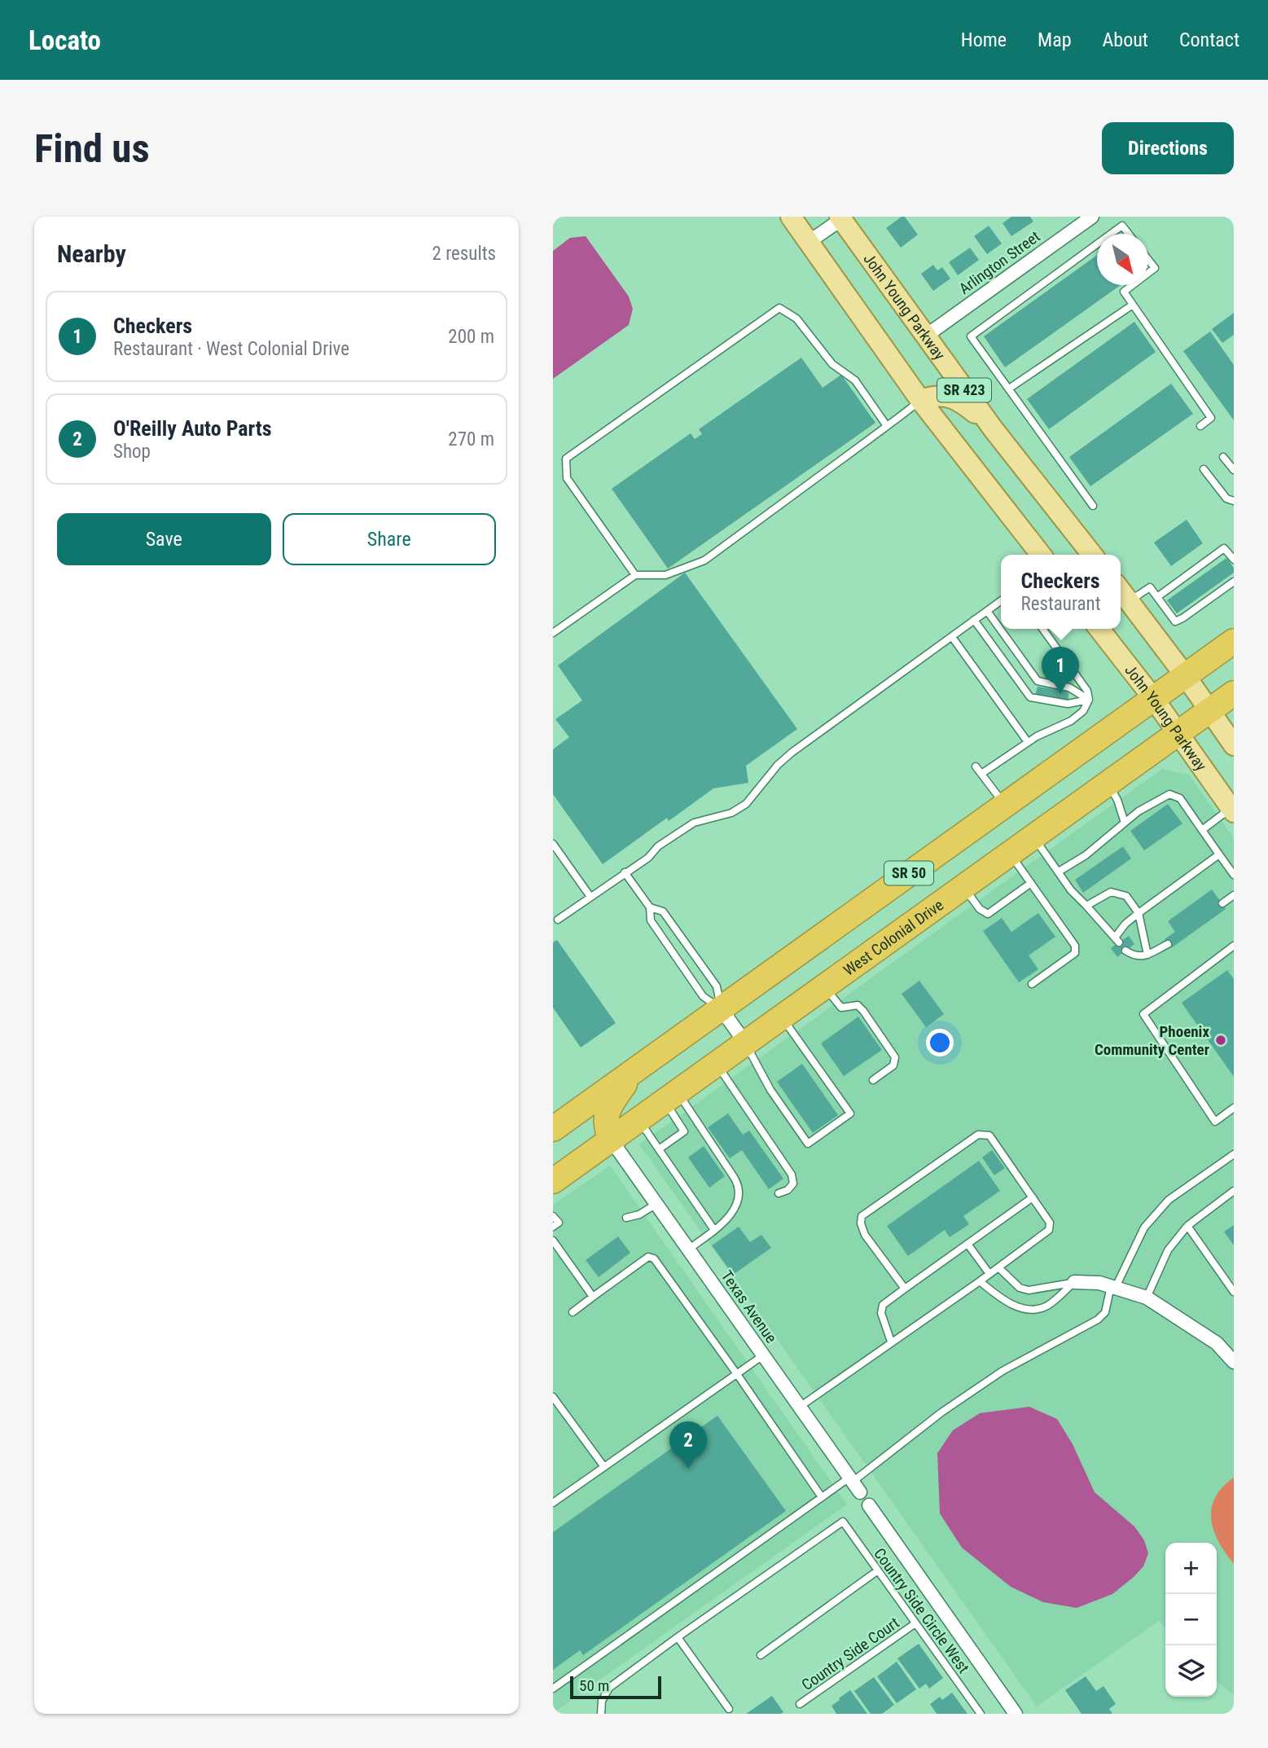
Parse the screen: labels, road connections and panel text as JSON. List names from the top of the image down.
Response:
{
  "streets": {
    "highway": ["SR 50", "West Colonial Drive"],
    "main road": ["John Young Parkway", "SR 423"],
    "street": ["Arlington Street", "Texas Avenue"],
    "lane": ["Country Side Circle West", "Country Side Court"]
  },
  "crossings": [
    ["Arlington Street", "John Young Parkway"],
    ["John Young Parkway", "SR 50"],
    ["John Young Parkway", "West Colonial Drive"],
    ["West Colonial Drive", "Texas Avenue"],
    ["Country Side Circle West", "Country Side Court"]
  ],
  "places": ["Phoenix Community Center"],
  "scale_bar": "50 m",
  "north": "bottom right",
  "page": {
    "header": "Locato",
    "nav": [
      "Home",
      "Map",
      "About",
      "Contact"
    ],
    "buttons": [
      "Directions",
      ["Save", "Share"]
    ],
    "title": "Find us",
    "heading": ["Nearby", "2 results"],
    "list": [
      {
        "mark": "1",
        "name": "Checkers",
        "note": "Restaurant · West Colonial Drive",
        "value": "200 m"
      },
      {
        "mark": "2",
        "name": "O'Reilly Auto Parts",
        "note": "Shop",
        "value": "270 m"
      }
    ],
    "popup": ["Checkers", "Restaurant"],
    "pins": ["1", "2"],
    "map_buttons": ["+", "−"],
    "scale": "50 m"
  }
}
